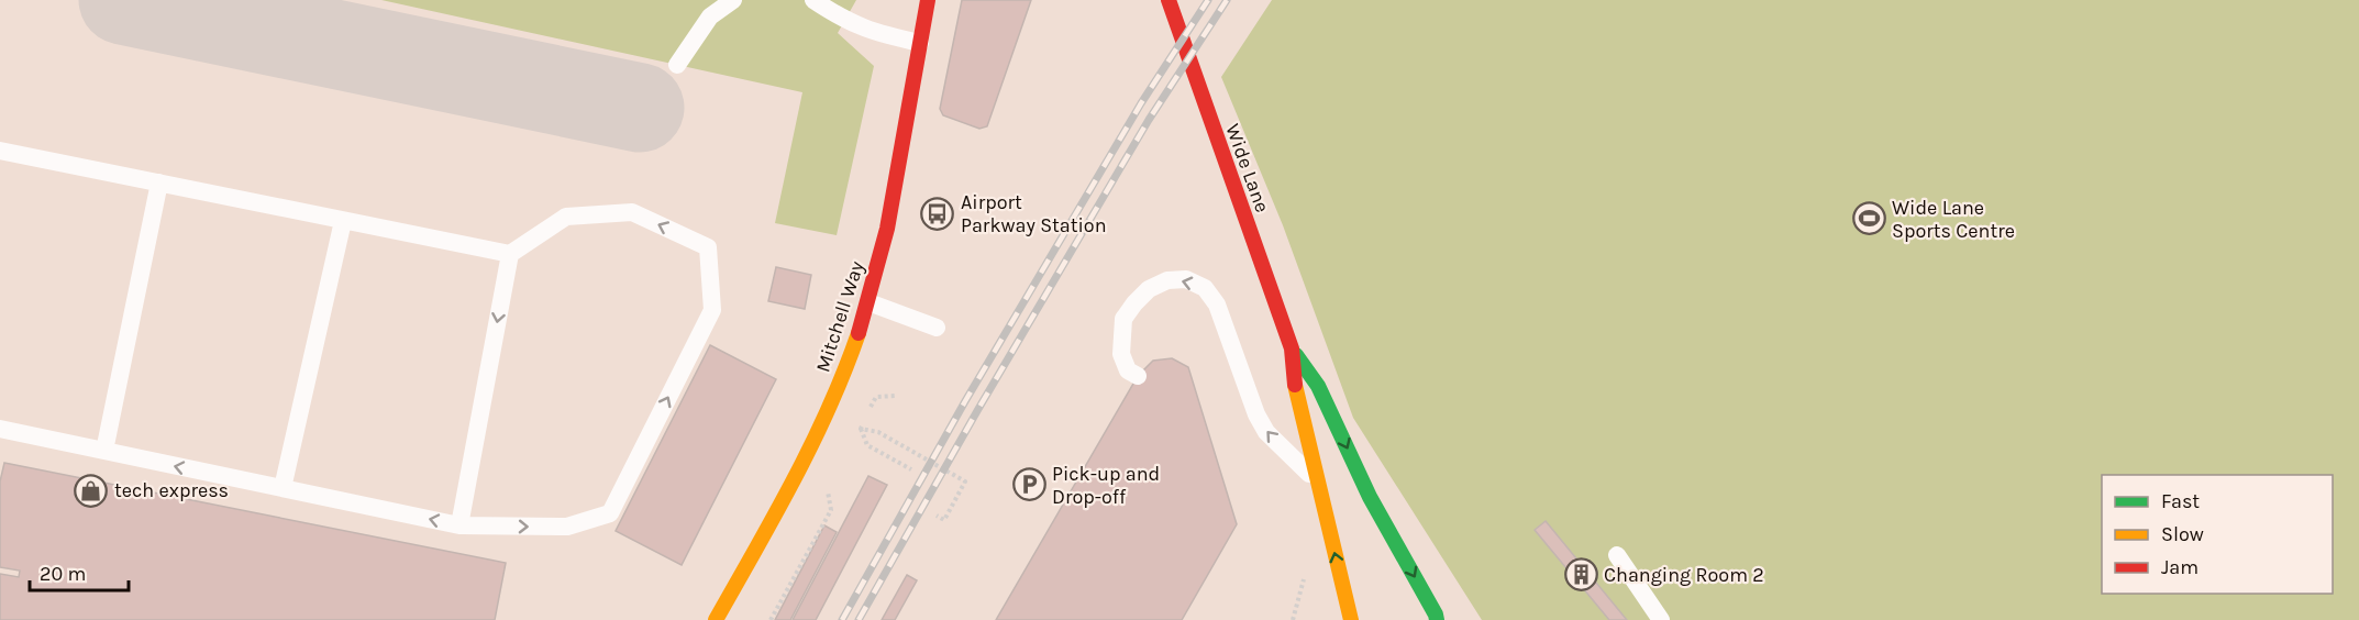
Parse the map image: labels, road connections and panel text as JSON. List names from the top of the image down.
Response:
{
  "streets": {
    "street": ["Wide Lane", "Mitchell Way"]
  },
  "places": {
    "bus stop": ["Airport Parkway Station"],
    "sports": ["Wide Lane Sports Centre"],
    "parking": ["Pick-up and Drop-off"],
    "shop": ["tech express"],
    "building": ["Changing Room 2"]
  },
  "legend": ["Fast", "Slow", "Jam"],
  "scale_bar": "20 m"
}
